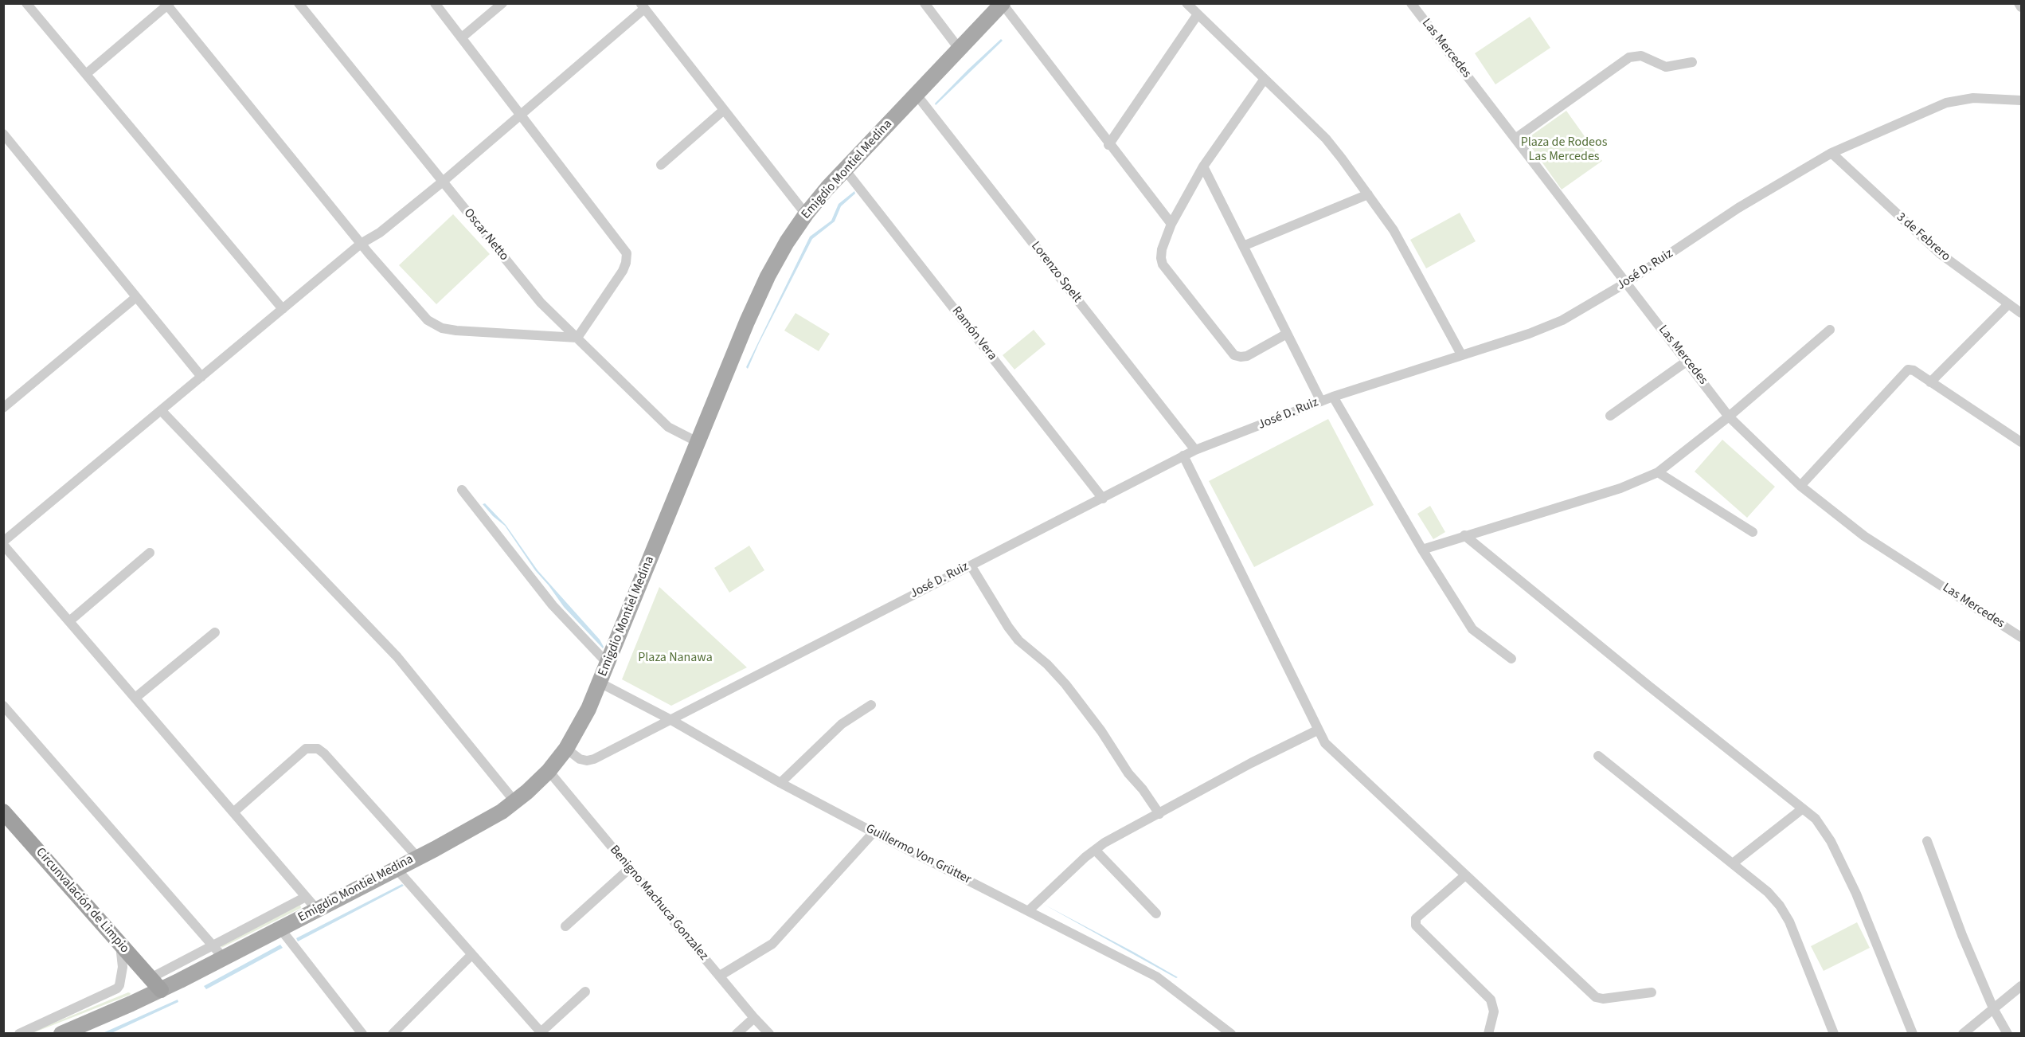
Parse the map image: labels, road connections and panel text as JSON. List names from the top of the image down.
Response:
{
  "streets": {
    "highway": ["Circunvalación de Limpio"],
    "main road": ["Emigdio Montiel Medina"],
    "street": [
      "Las Mercedes",
      "Oscar Netto",
      "3 de Febrero",
      "José D. Ruiz",
      "Lorenzo Spelt",
      "Ramón Vera",
      "Guillermo Von Grütter",
      "Benigno Machuca Gonzalez"
    ]
  },
  "crossings": [
    ["Las Mercedes", "José D. Ruiz"],
    ["Emigdio Montiel Medina", "Oscar Netto"],
    ["Emigdio Montiel Medina", "José D. Ruiz"],
    ["Emigdio Montiel Medina", "Lorenzo Spelt"],
    ["Emigdio Montiel Medina", "Ramón Vera"],
    ["Emigdio Montiel Medina", "Guillermo Von Grütter"],
    ["Emigdio Montiel Medina", "Circunvalación de Limpio"],
    ["Emigdio Montiel Medina", "Benigno Machuca Gonzalez"],
    ["3 de Febrero", "José D. Ruiz"],
    ["José D. Ruiz", "Lorenzo Spelt"],
    ["José D. Ruiz", "Ramón Vera"],
    ["José D. Ruiz", "Guillermo Von Grütter"]
  ],
  "parks": ["Plaza de Rodeos Las Mercedes", "Plaza Nanawa"]
}
